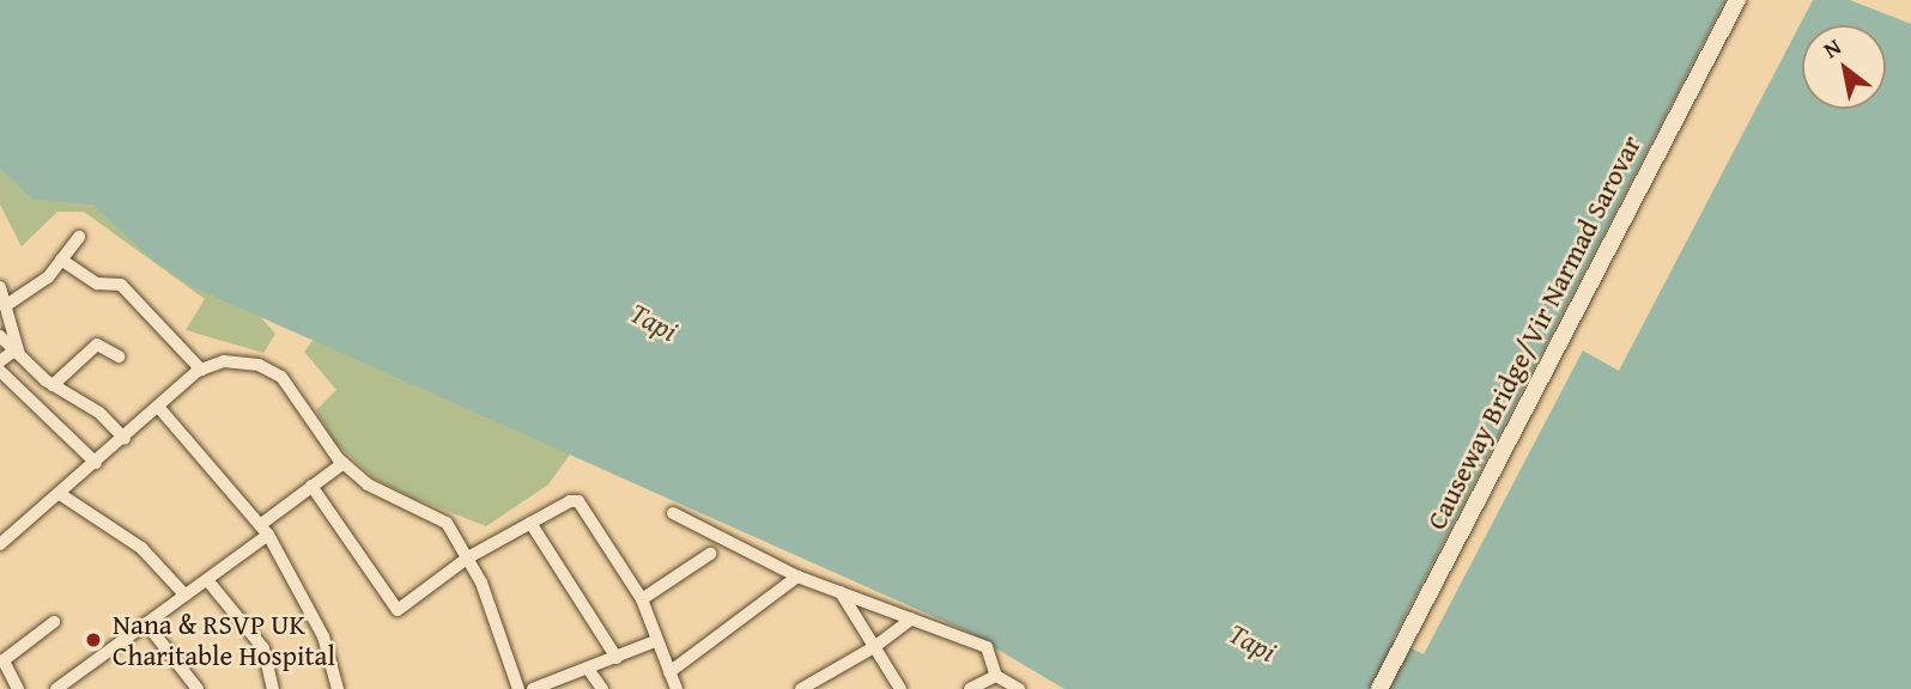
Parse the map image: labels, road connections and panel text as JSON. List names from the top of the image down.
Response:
{
  "streets": {
    "main road": ["Causeway Bridge/Vir Narmad Sarovar"]
  },
  "water": ["Tapi"],
  "places": ["Nana & RSVP UK Charitable Hospital"],
  "north": "top left"
}
